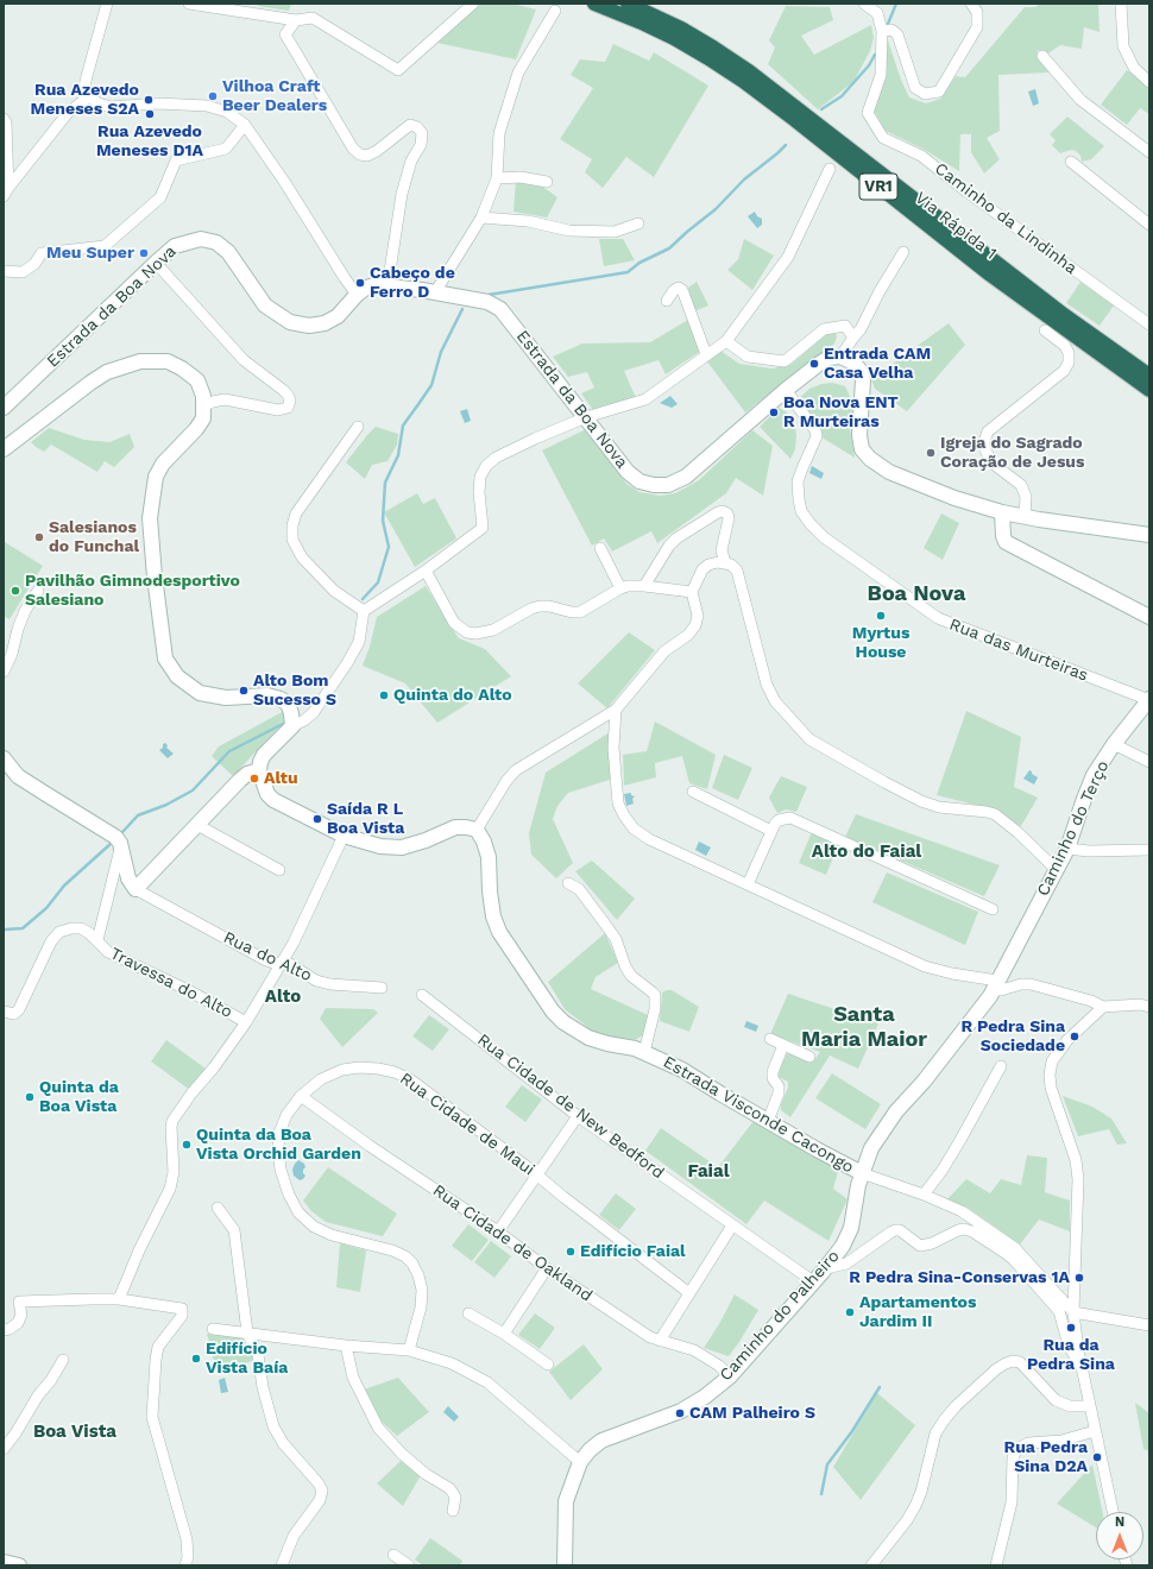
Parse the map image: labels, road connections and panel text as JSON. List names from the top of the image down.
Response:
{
  "streets": {
    "highway": ["VR1", "Via Rápida 1"],
    "street": [
      "Caminho da Lindinha",
      "Estrada da Boa Nova",
      "Rua das Murteiras",
      "Caminho do Terço",
      "Rua do Alto",
      "Travessa do Alto",
      "Rua Cidade de New Bedford",
      "Estrada Visconde Cacongo",
      "Rua Cidade de Maui",
      "Rua Cidade de Oakland",
      "Caminho do Palheiro"
    ]
  },
  "crossings": [
    ["Estrada da Boa Nova", "Rua das Murteiras"],
    ["Rua das Murteiras", "Caminho do Terço"],
    ["Caminho do Terço", "Caminho do Palheiro"],
    ["Rua Cidade de New Bedford", "Caminho do Palheiro"],
    ["Estrada Visconde Cacongo", "Caminho do Palheiro"],
    ["Rua Cidade de Maui", "Rua Cidade de Oakland"],
    ["Rua Cidade de Oakland", "Caminho do Palheiro"]
  ],
  "districts": [
    "Boa Nova",
    "Alto do Faial",
    "Alto",
    "Santa Maria Maior",
    "Faial",
    "Boa Vista"
  ],
  "places": [
    "Vilhoa Craft Beer Dealers",
    "Rua Azevedo Meneses S2A",
    "Rua Azevedo Meneses D1A",
    "Meu Super",
    "Cabeço de Ferro D",
    "Entrada CAM Casa Velha",
    "Boa Nova ENT R Murteiras",
    "Igreja do Sagrado Coração de Jesus",
    "Salesianos do Funchal",
    "Pavilhão Gimnodesportivo Salesiano",
    "Myrtus House",
    "Alto Bom Sucesso S",
    "Quinta do Alto",
    "Altu",
    "Saída R L Boa Vista",
    "R Pedra Sina Sociedade",
    "Quinta da Boa Vista",
    "Quinta da Boa Vista Orchid Garden",
    "Edifício Faial",
    "R Pedra Sina-Conservas 1A",
    "Apartamentos Jardim II",
    "Rua da Pedra Sina",
    "Edifício Vista Baía",
    "CAM Palheiro S",
    "Rua Pedra Sina D2A"
  ],
  "north": "top"
}
